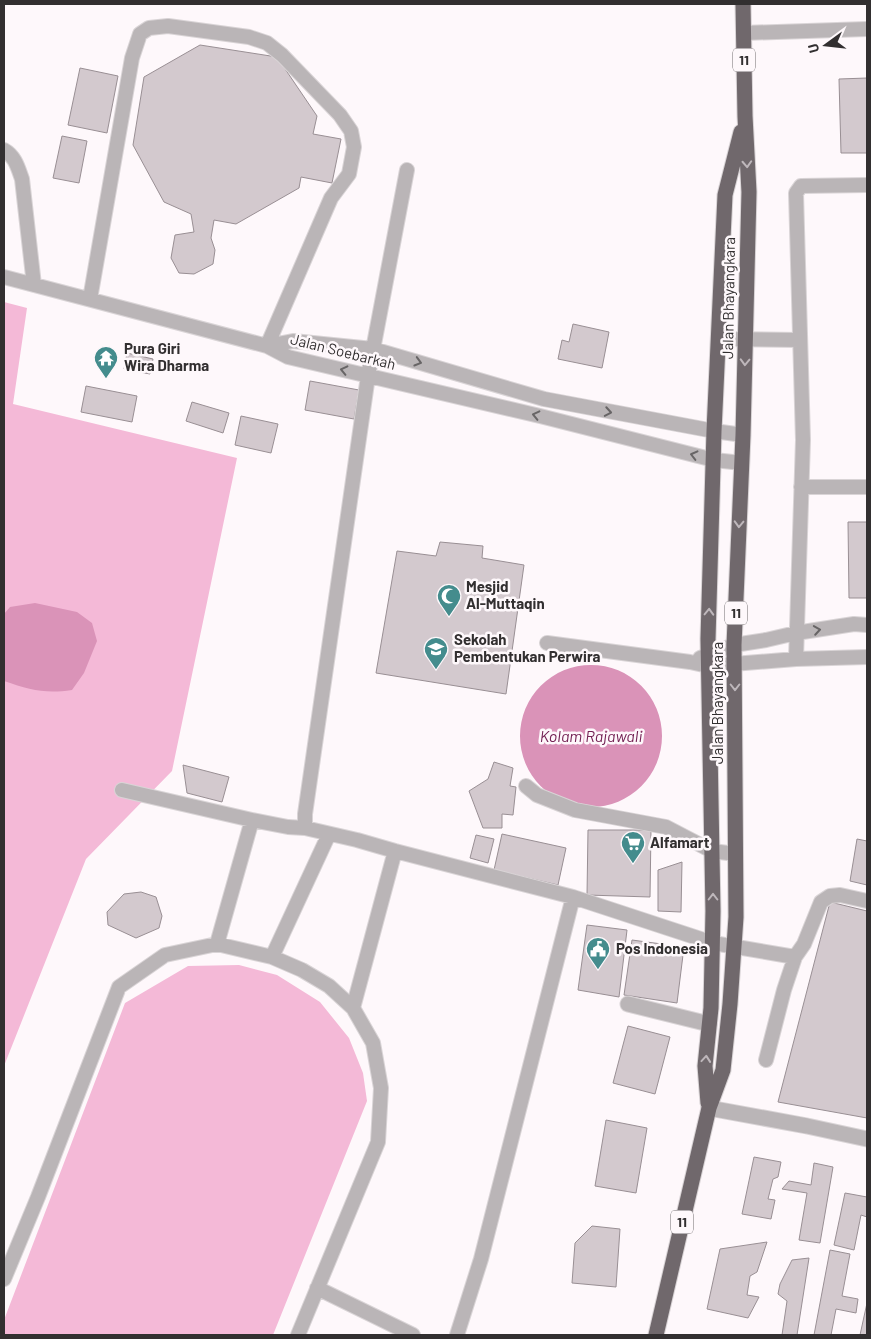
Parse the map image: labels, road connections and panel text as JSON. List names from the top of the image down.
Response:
{
  "streets": {
    "highway": ["11", "Jalan Bhayangkara"],
    "lane": ["Jalan Soebarkah"]
  },
  "crossings": [
    ["Jalan Bhayangkara", "Jalan Soebarkah"]
  ],
  "water": ["Kolam Rajawali"],
  "places": {
    "temple": ["Pura Giri Wira Dharma"],
    "mosque": ["Mesjid Al-Muttaqin"],
    "school or university": ["Sekolah Pembentukan Perwira"],
    "supermarket": ["Alfamart"],
    "public building": ["Pos Indonesia"]
  },
  "north": "left"
}
